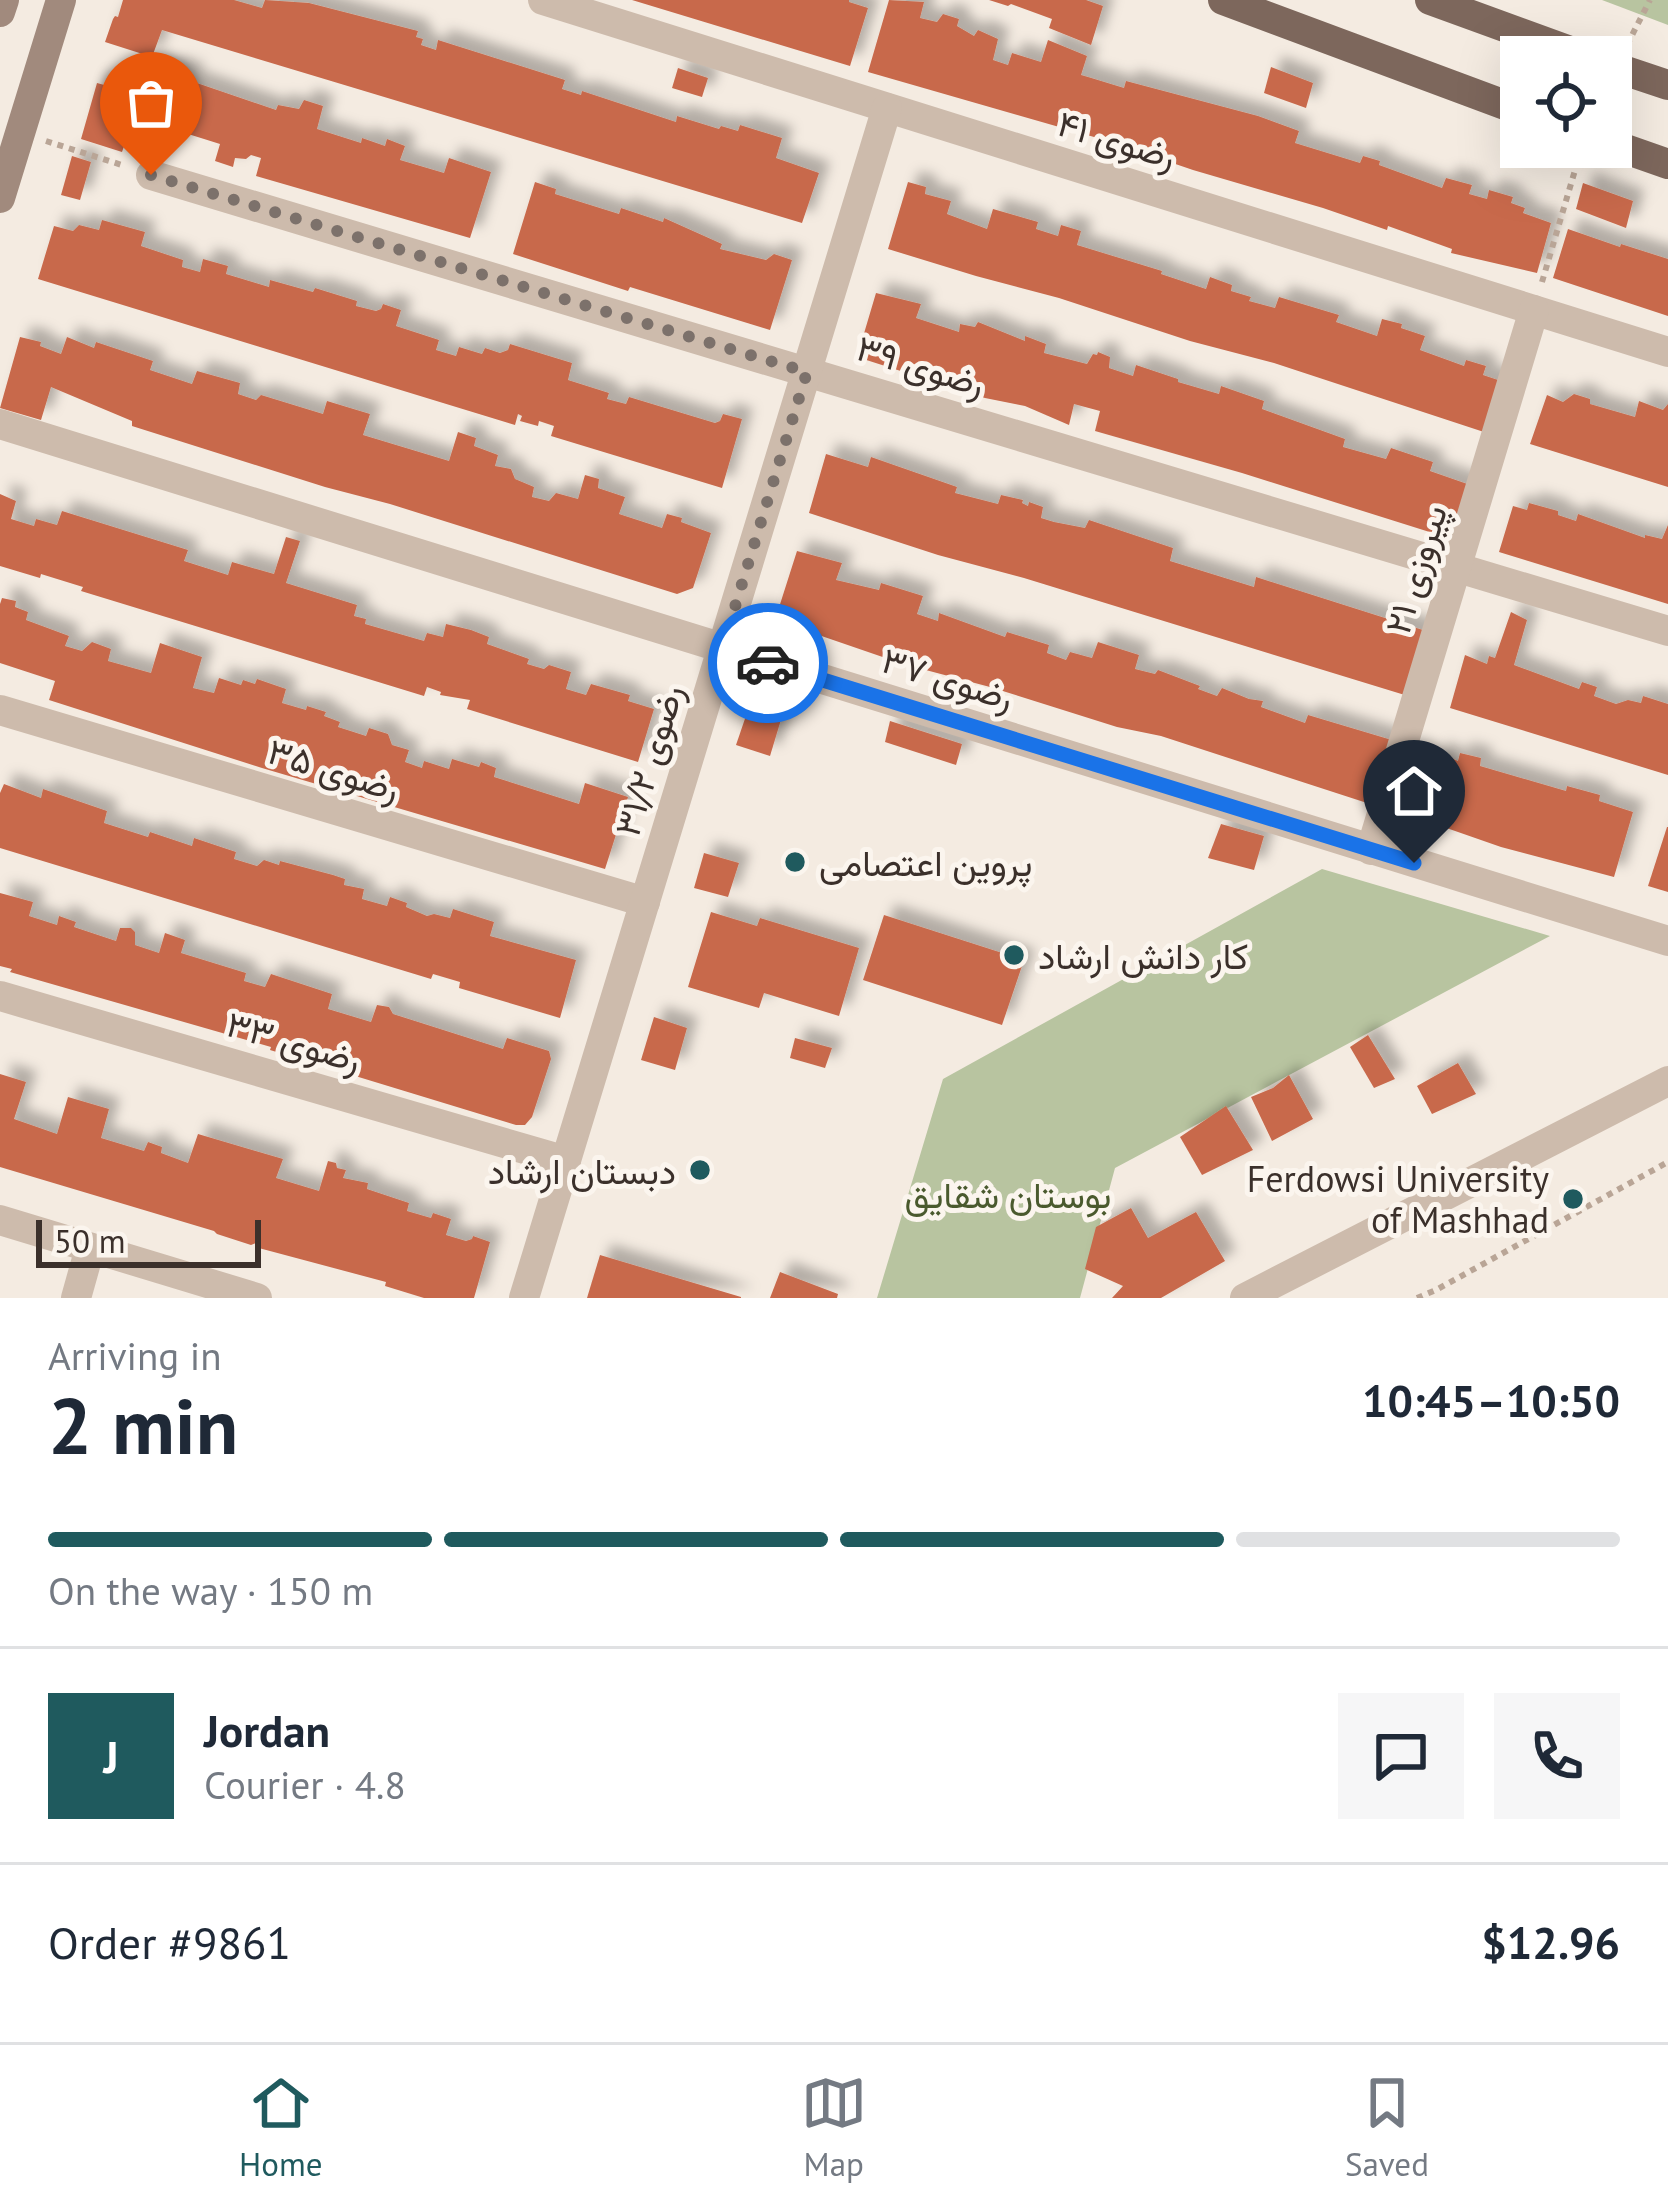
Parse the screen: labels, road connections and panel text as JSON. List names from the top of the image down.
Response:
{
  "streets": {
    "street": [
      "رضوی ۴۱",
      "رضوی ۳۹",
      "پیروزی ۲۱",
      "رضوی ۳۷",
      "رضوی ۳۱/۲",
      "رضوی ۳۵",
      "رضوی ۳۳"
    ]
  },
  "crossings": [
    ["رضوی ۴۱", "پیروزی ۲۱"],
    ["رضوی ۴۱", "رضوی ۳۱/۲"],
    ["رضوی ۳۹", "پیروزی ۲۱"],
    ["رضوی ۳۹", "رضوی ۳۱/۲"],
    ["پیروزی ۲۱", "رضوی ۳۷"],
    ["رضوی ۳۷", "رضوی ۳۱/۲"],
    ["رضوی ۳۱/۲", "رضوی ۳۵"],
    ["رضوی ۳۱/۲", "رضوی ۳۳"]
  ],
  "parks": ["بوستان شقایق"],
  "places": [
    "پروین اعتصامی",
    "کار دانش ارشاد",
    "دبستان ارشاد",
    "Ferdowsi University of Mashhad"
  ],
  "scale_bar": "50 m",
  "page": {
    "scale": "50 m",
    "heading": ["2 min", "Arriving in", "10:45–10:50"],
    "panel": [
      "Jordan",
      "Courier · 4.8",
      "Order #9861",
      "$12.96"
    ],
    "bar": "On the way · 150 m",
    "round": "J",
    "tabs": ["Home", "Map", "Saved"]
  }
}
